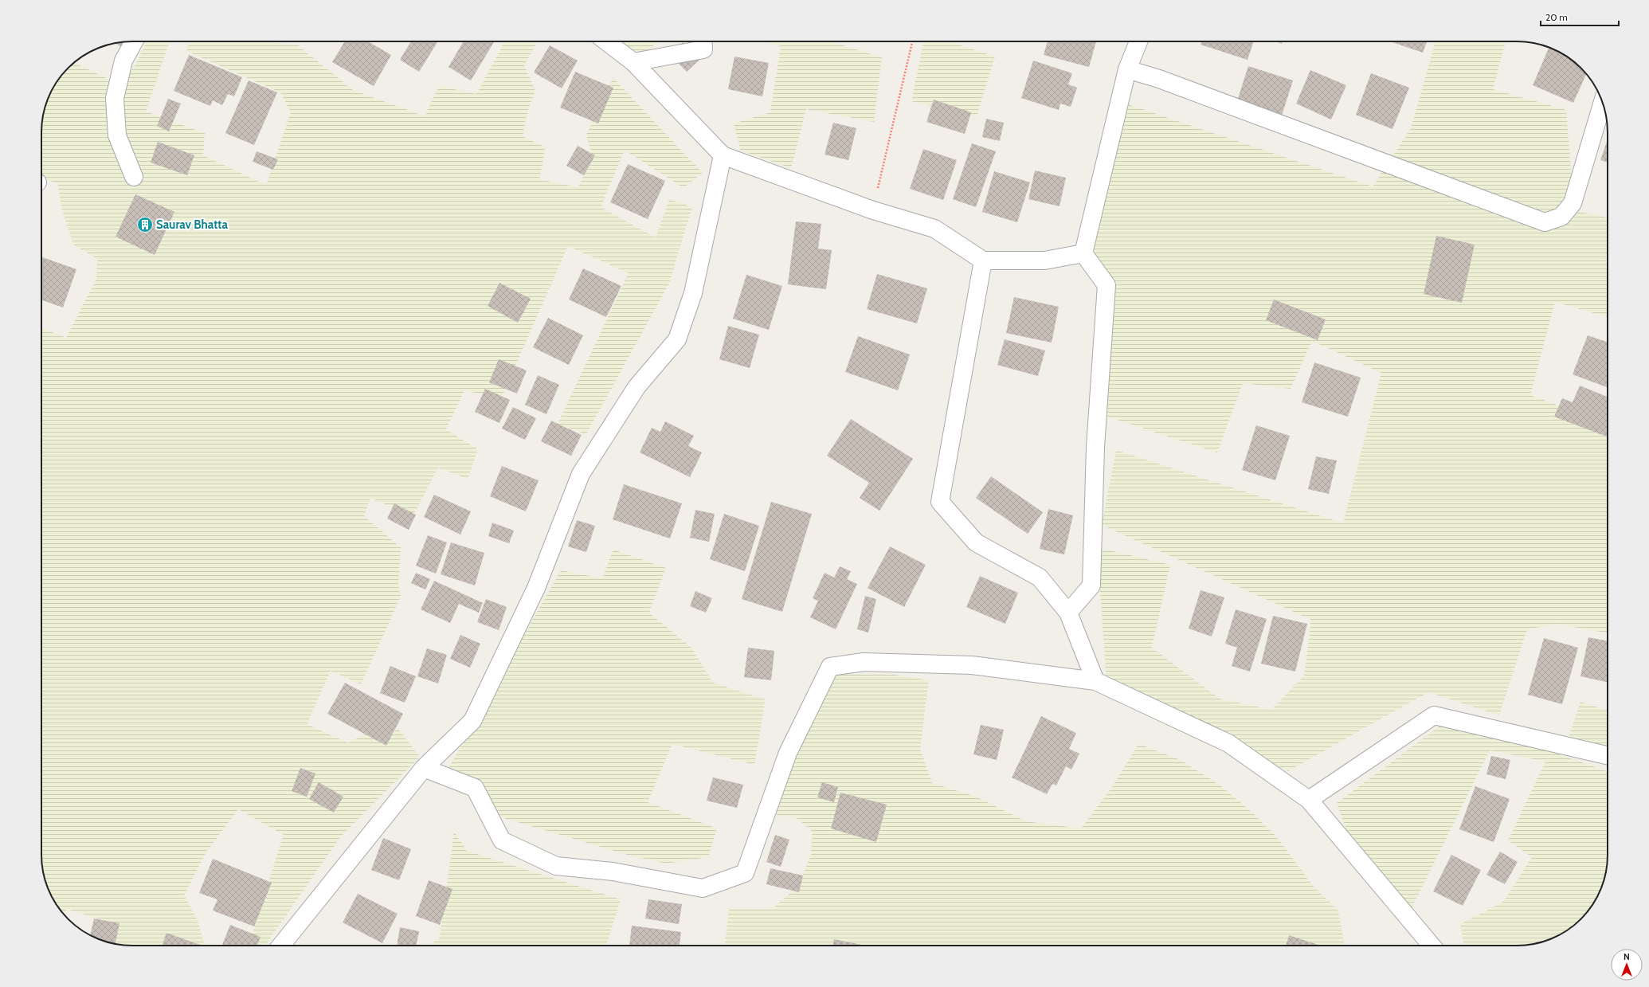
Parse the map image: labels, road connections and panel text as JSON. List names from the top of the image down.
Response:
{
  "places": {
    "building": ["Saurav Bhatta"]
  },
  "scale_bar": "20 m",
  "north": "top"
}
